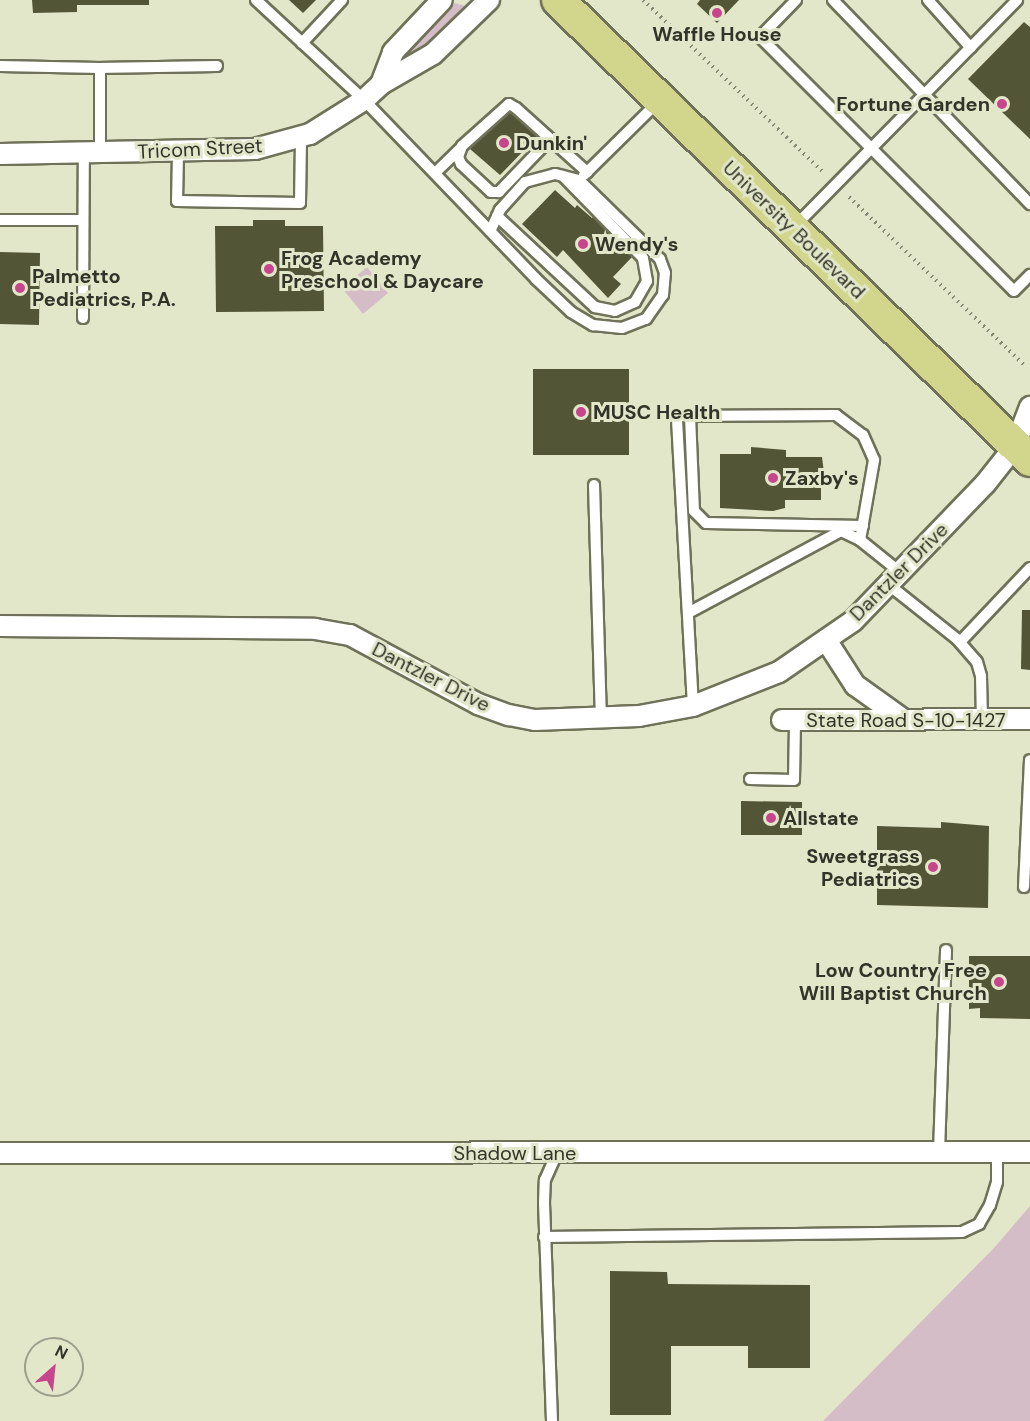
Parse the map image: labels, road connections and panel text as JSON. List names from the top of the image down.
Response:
{
  "streets": {
    "main road": ["University Boulevard"],
    "street": [
      "Tricom Street",
      "Dantzler Drive",
      "State Road S-10-1427",
      "Shadow Lane"
    ]
  },
  "crossings": [
    ["University Boulevard", "Dantzler Drive"]
  ],
  "places": [
    "Waffle House",
    "Fortune Garden",
    "Dunkin'",
    "Wendy's",
    "Frog Academy Preschool & Daycare",
    "Palmetto Pediatrics, P.A.",
    "MUSC Health",
    "Zaxby's",
    "Allstate",
    "Sweetgrass Pediatrics",
    "Low Country Free Will Baptist Church"
  ],
  "north": "top right"
}
